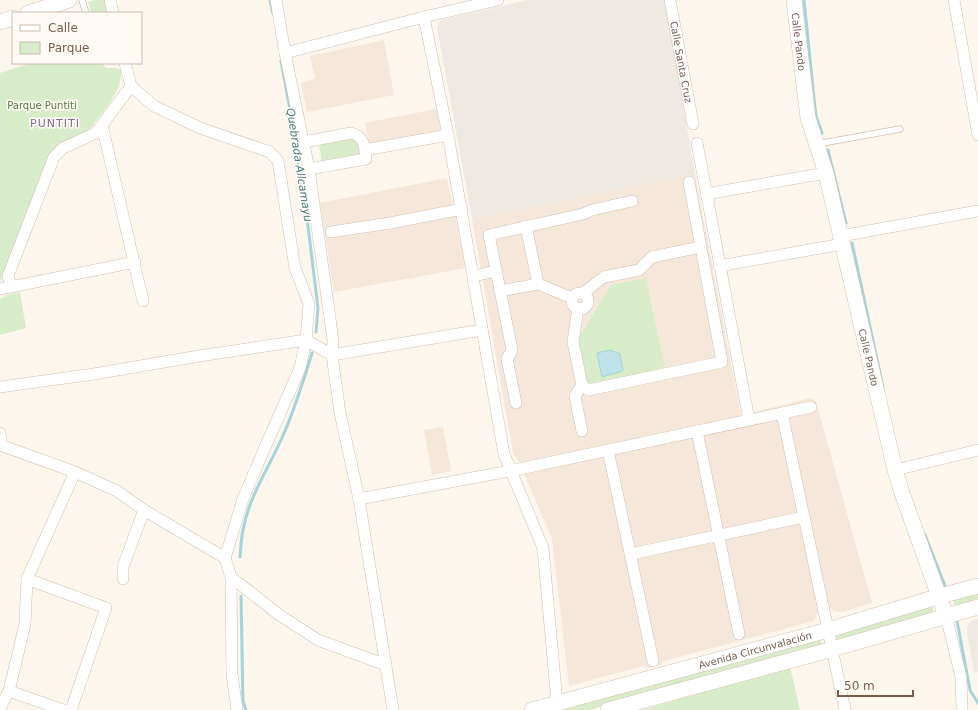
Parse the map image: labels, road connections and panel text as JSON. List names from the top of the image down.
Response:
{
  "streets": {
    "main road": ["Calle Pando", "Avenida Circunvalación"],
    "street": ["Calle Santa Cruz"]
  },
  "crossings": [
    ["Calle Pando", "Avenida Circunvalación"]
  ],
  "districts": ["PUNTITI"],
  "water": ["Quebrada Allcamayu"],
  "parks": ["Parque Puntiti"],
  "legend": ["Calle", "Parque"],
  "scale_bar": "50 m"
}
